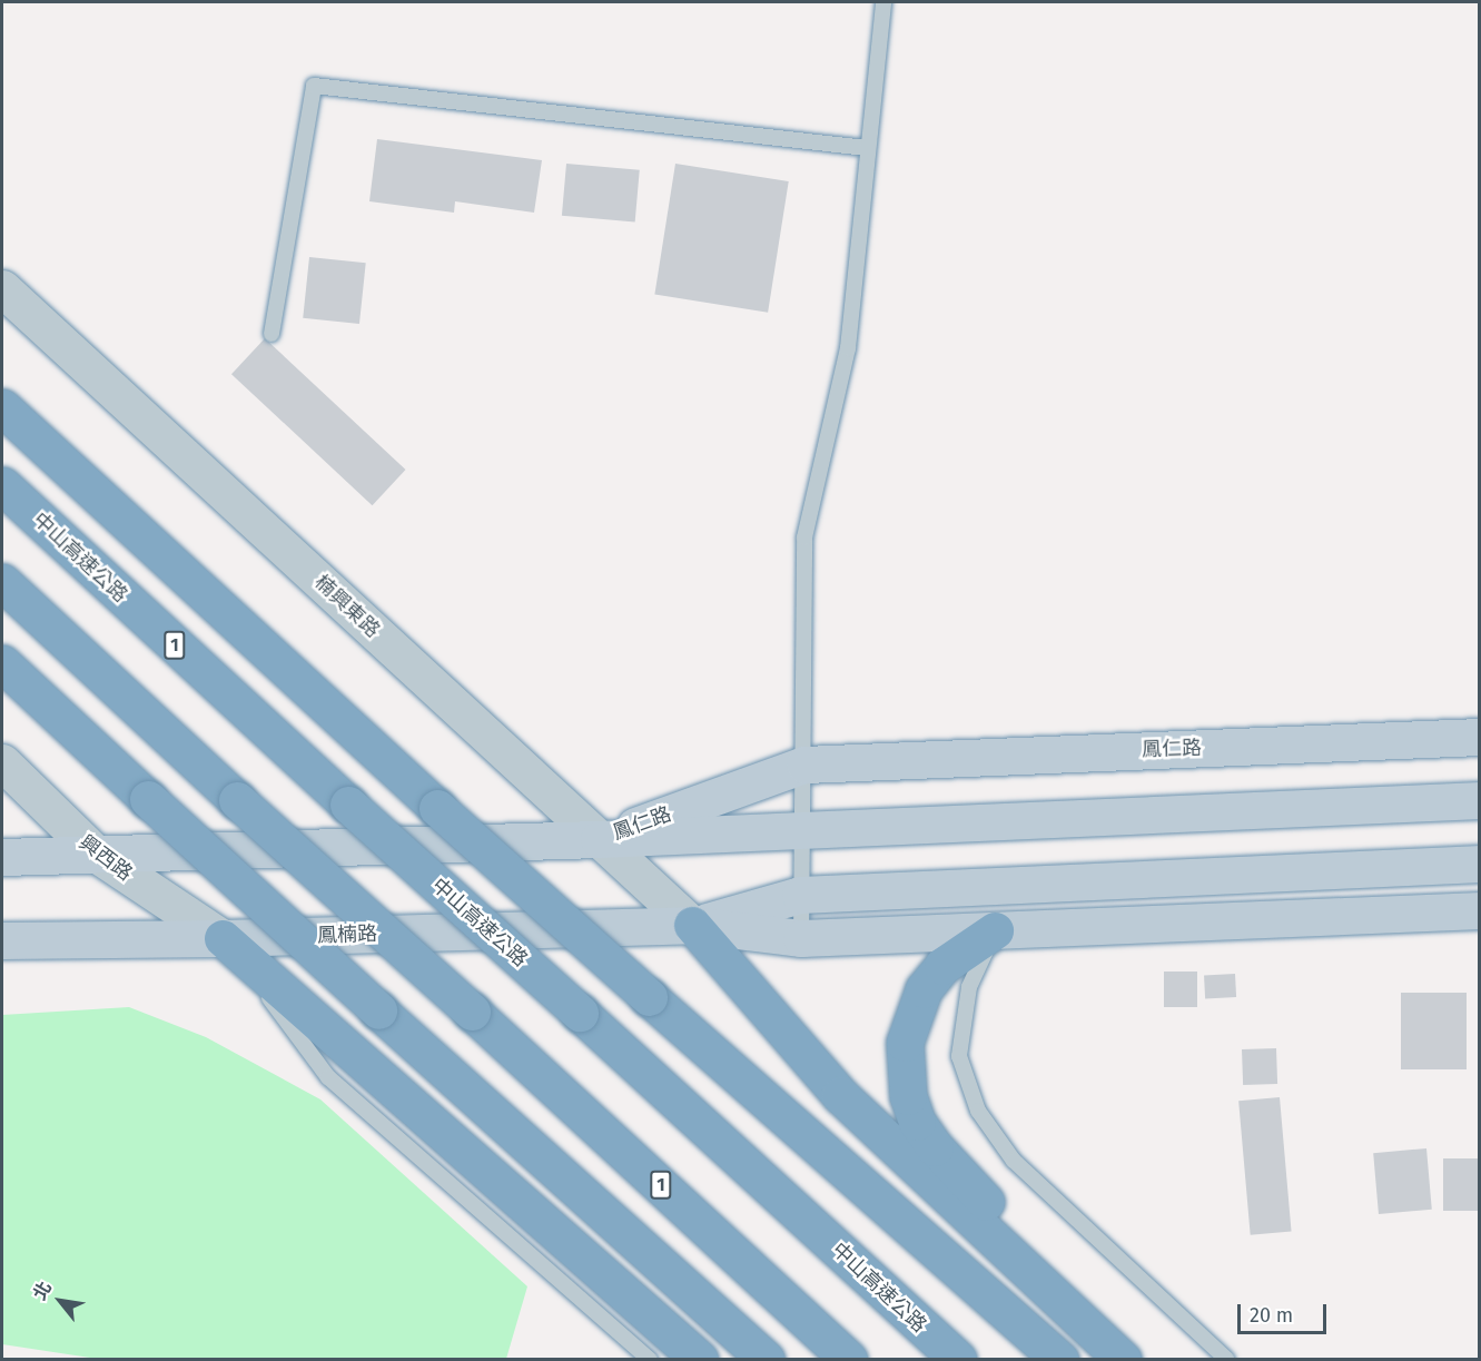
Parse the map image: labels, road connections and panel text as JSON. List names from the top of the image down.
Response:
{
  "streets": {
    "highway": ["中山高速公路", "1"],
    "main road": ["鳳仁路", "鳳楠路"],
    "street": ["楠興東路", "興西路"]
  },
  "crossings": [
    ["楠興東路", "鳳仁路"],
    ["楠興東路", "鳳楠路"],
    ["興西路", "鳳楠路"]
  ],
  "scale_bar": "20 m",
  "north": "top left"
}
